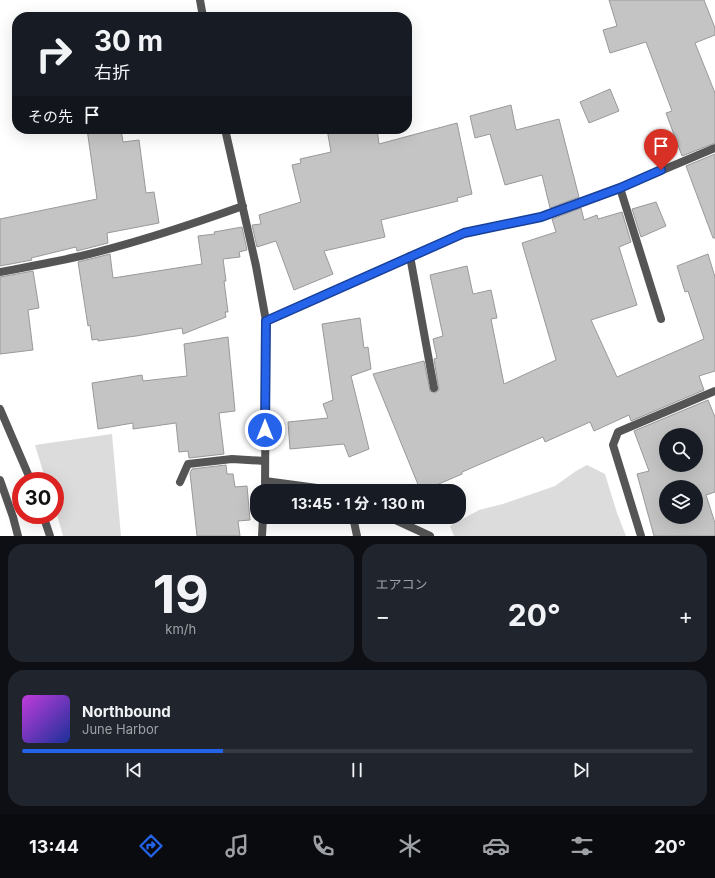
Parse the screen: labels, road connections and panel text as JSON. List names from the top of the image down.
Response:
{
  "page": {
    "turn": ["30 m", "右折"],
    "then": "その先",
    "limit": "30",
    "trip": "13:45 · 1 分 · 130 m",
    "tile": [
      ["19", "km/h"],
      "エアコン"
    ],
    "heat": ["−", "20°", "+"],
    "song": ["Northbound", "June Harbor"],
    "tabs": ["13:44", "20°"]
  }
}
